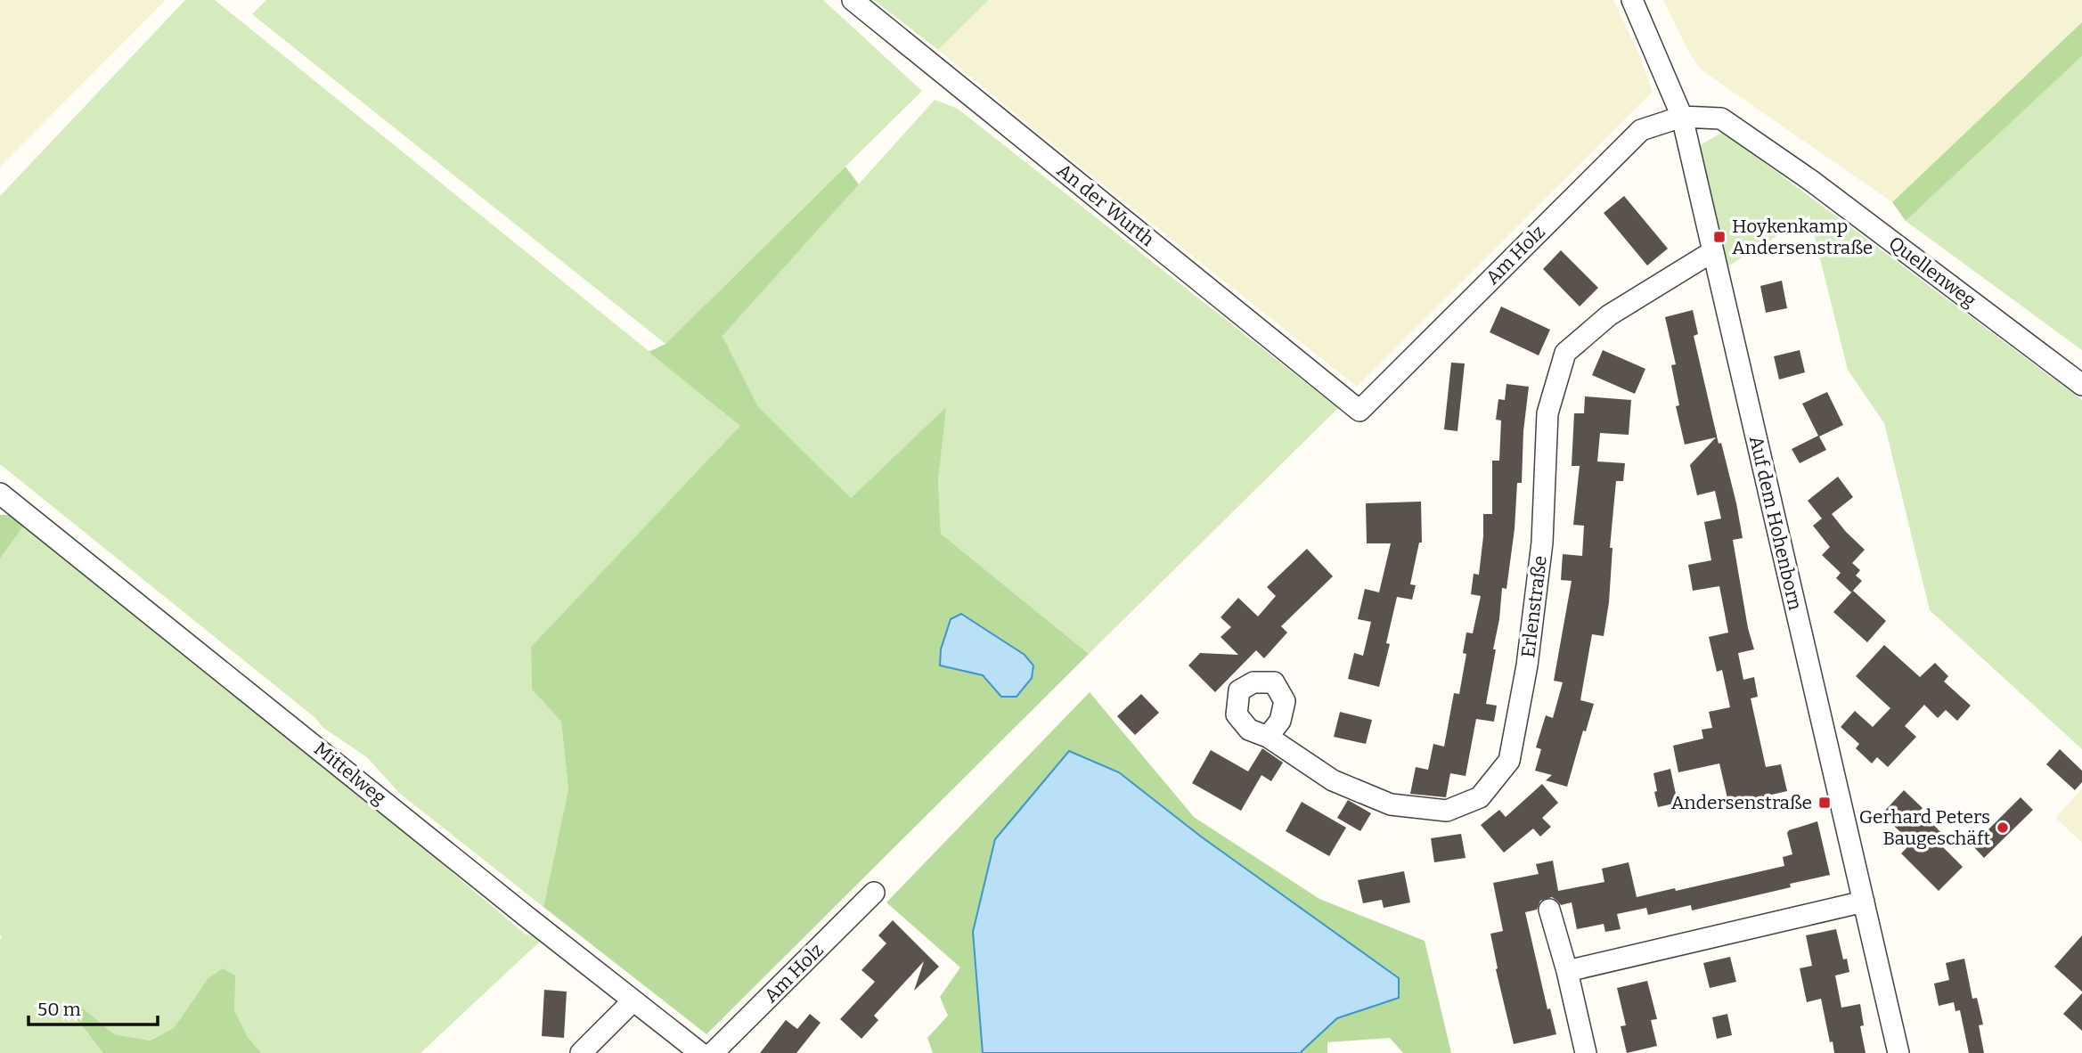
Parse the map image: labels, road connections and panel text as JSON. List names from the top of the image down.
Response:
{
  "streets": {
    "street": [
      "An der Wurth",
      "Am Holz",
      "Quellenweg",
      "Auf dem Hohenborn",
      "Erlenstraße",
      "Mittelweg"
    ]
  },
  "crossings": [
    ["An der Wurth", "Am Holz"],
    ["Am Holz", "Quellenweg"],
    ["Am Holz", "Auf dem Hohenborn"],
    ["Quellenweg", "Auf dem Hohenborn"],
    ["Auf dem Hohenborn", "Erlenstraße"]
  ],
  "places": {
    "transit": ["Hoykenkamp Andersenstraße", "Andersenstraße"],
    "other": ["Gerhard Peters Baugeschäft"]
  },
  "scale_bar": "50 m"
}
